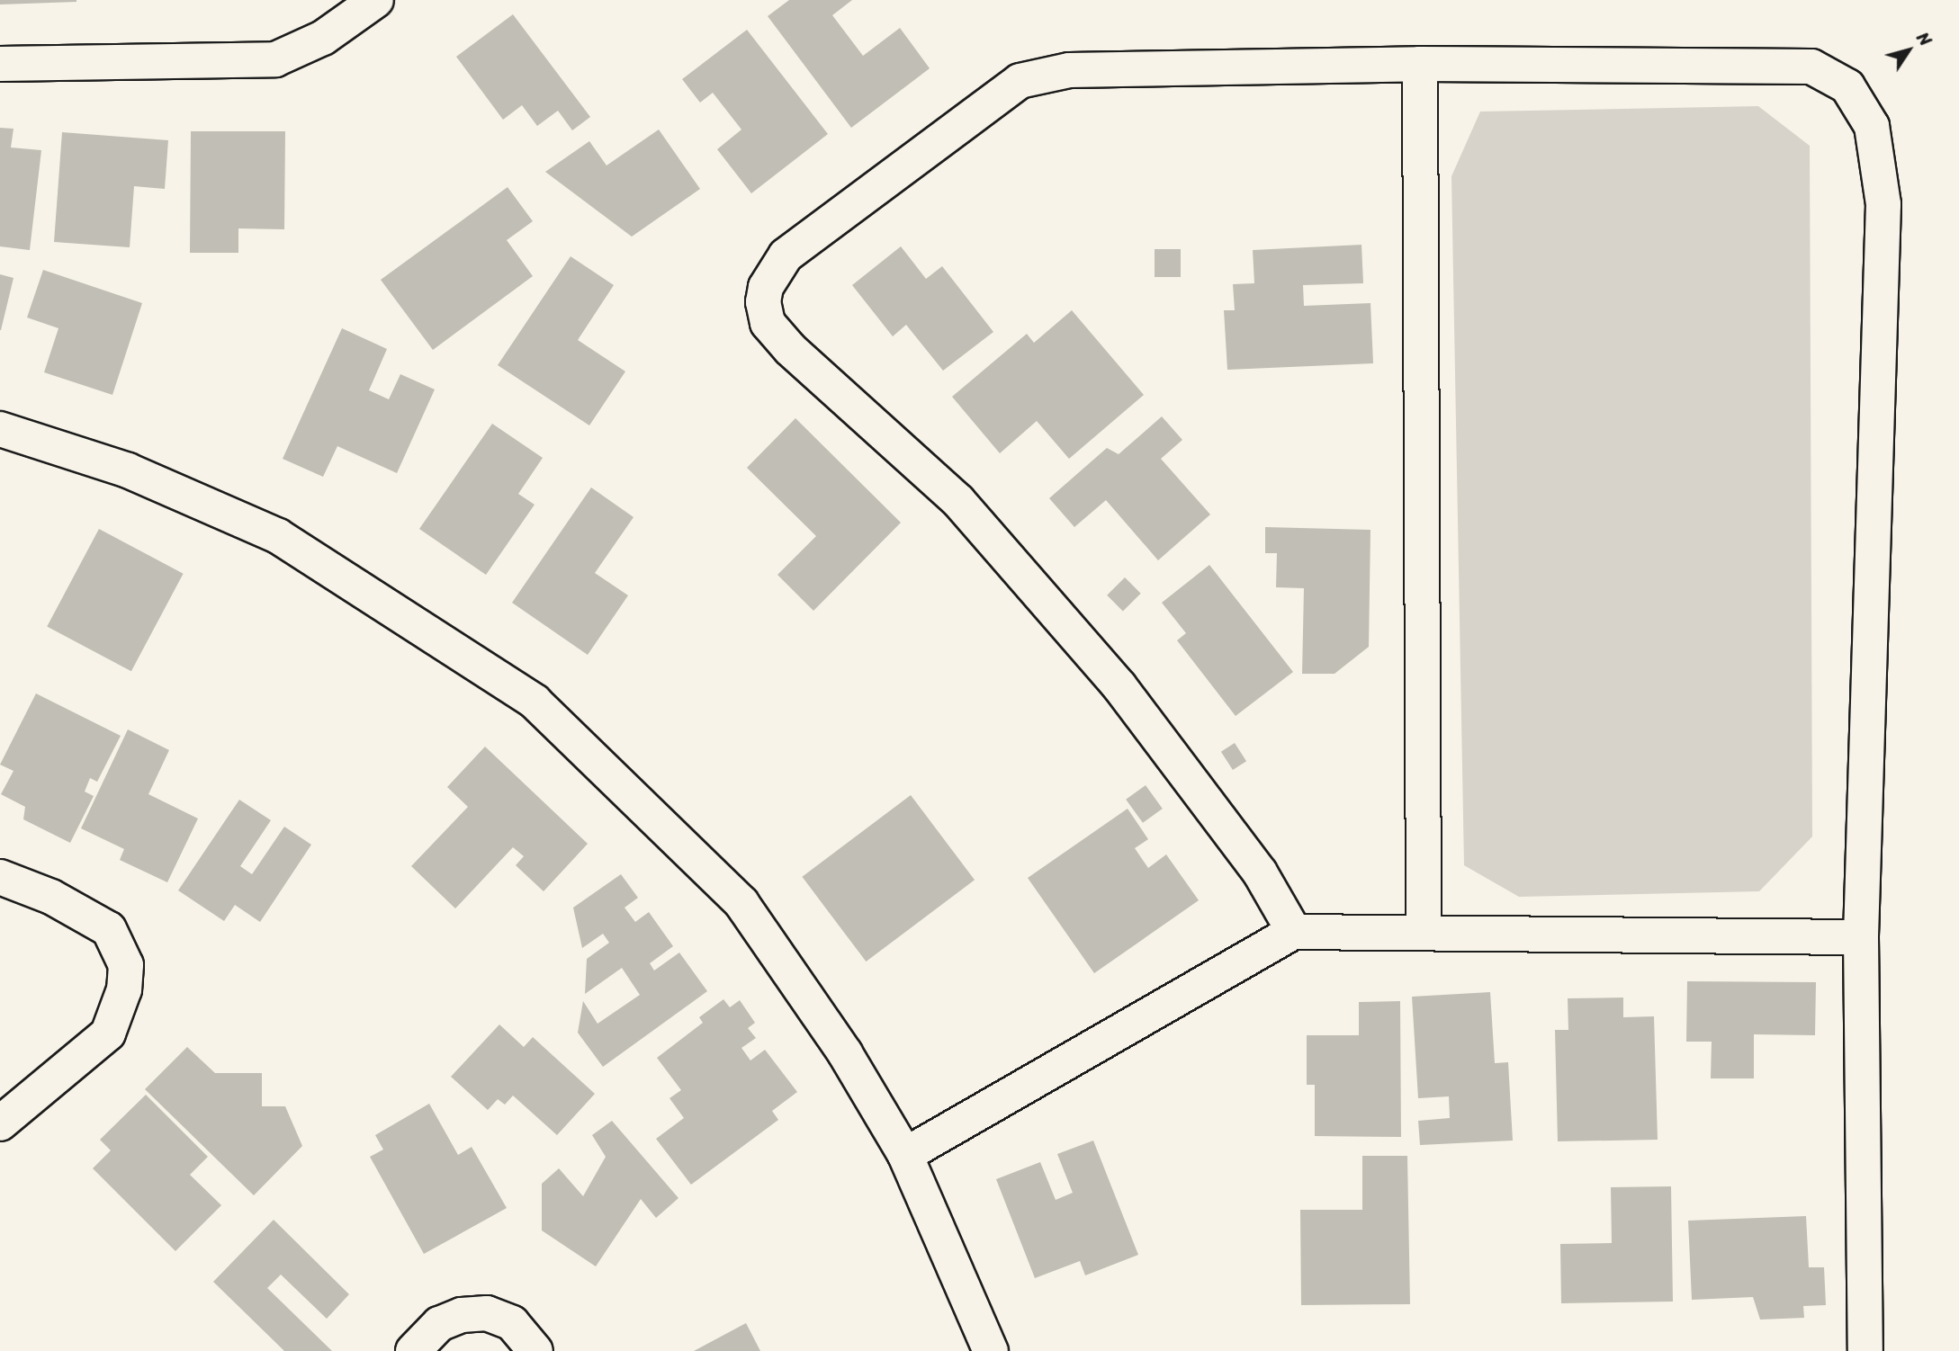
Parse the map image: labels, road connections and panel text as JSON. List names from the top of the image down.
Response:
{
  "north": "top right"
}
